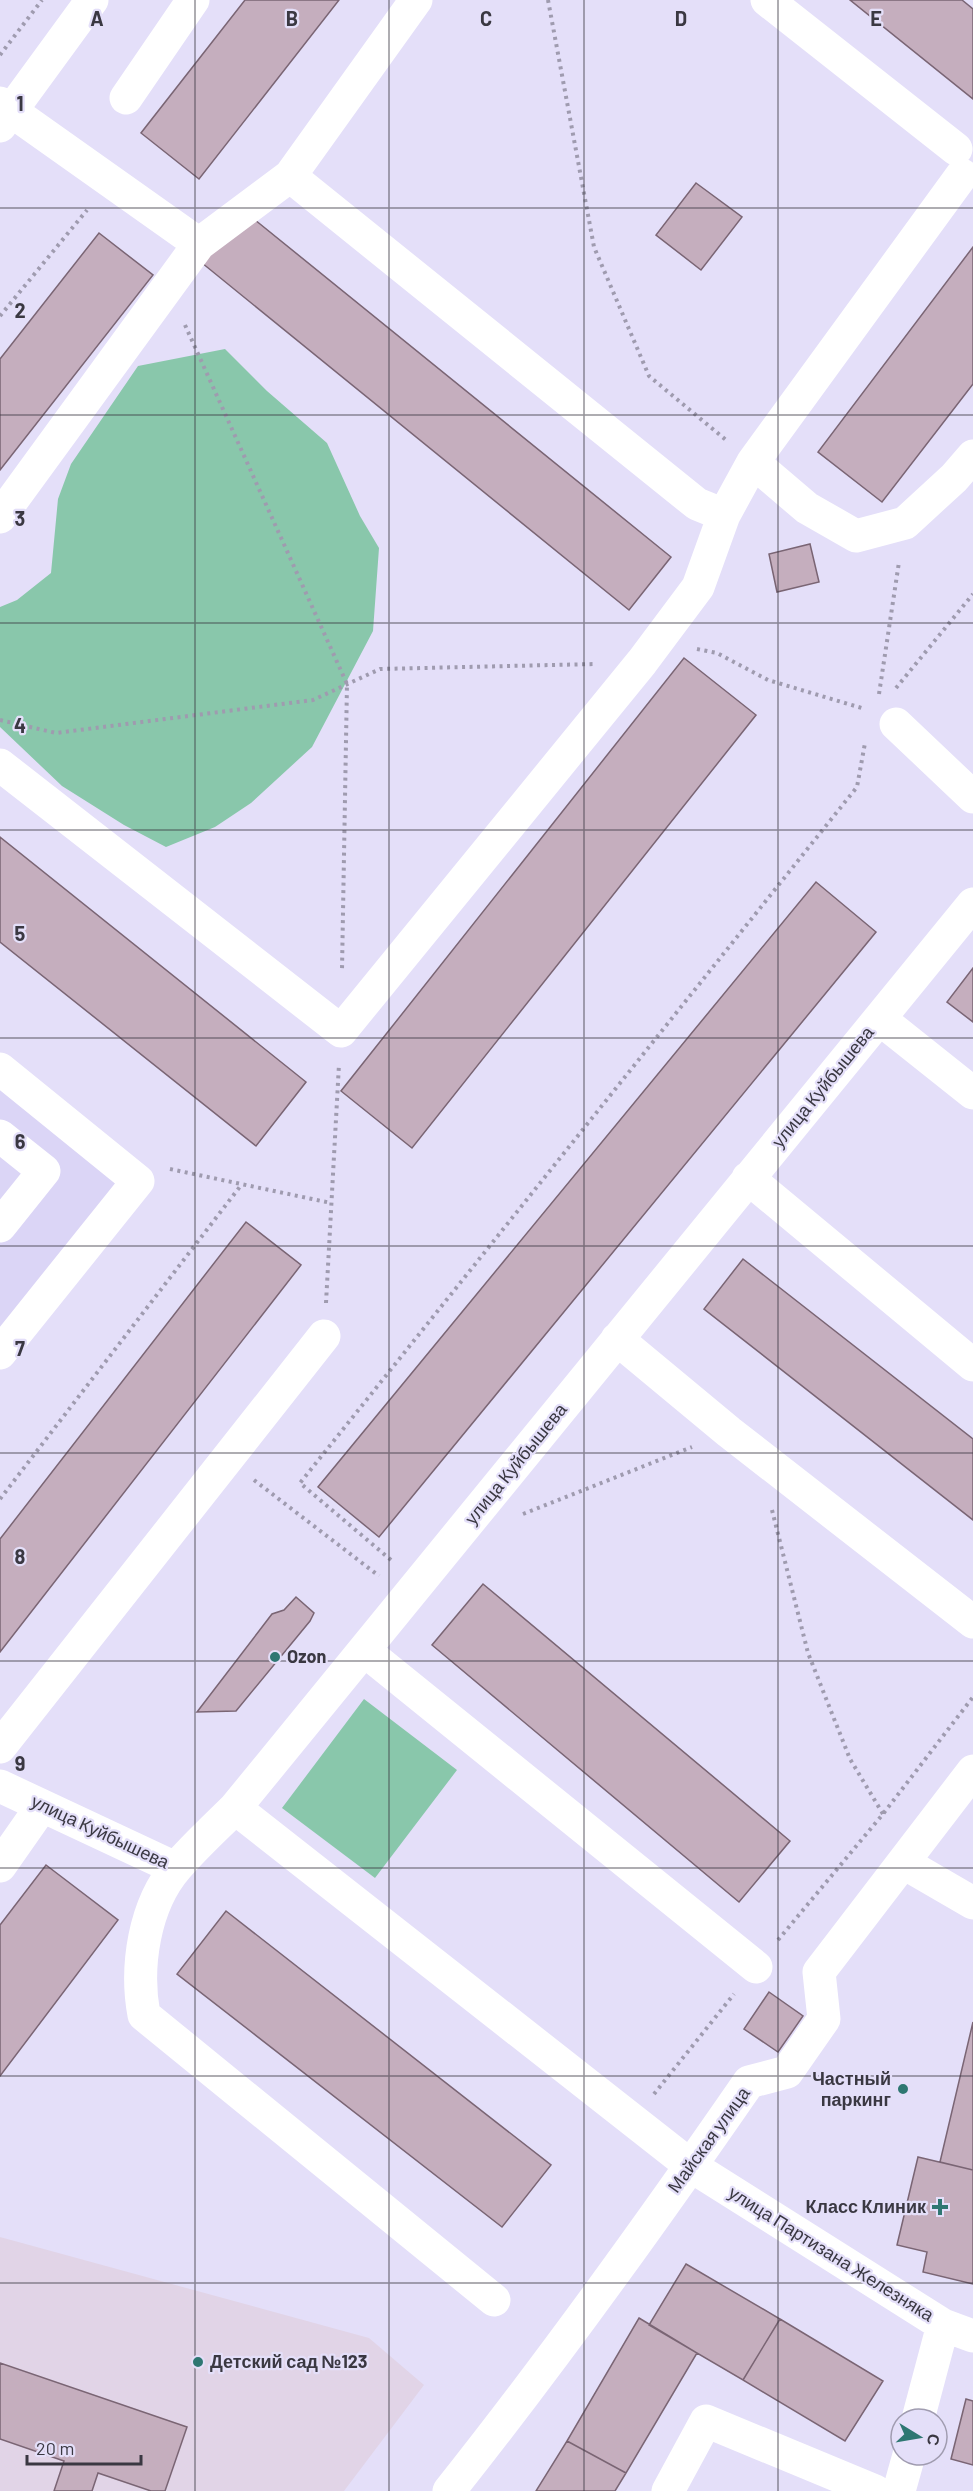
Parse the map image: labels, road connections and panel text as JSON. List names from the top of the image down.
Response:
{
  "streets": {
    "street": ["улица Куйбышева", "Майская улица", "улица Партизана Железняка"]
  },
  "crossings": [
    ["улица Куйбышева", "улица Партизана Железняка"],
    ["Майская улица", "улица Партизана Железняка"]
  ],
  "places": {
    "other": ["Ozon", "Частный паркинг", "Детский сад №123"],
    "health": ["Класс Клиник"]
  },
  "scale_bar": "20 m",
  "north": "right",
  "grid": {
    "columns": [
      "A",
      "B",
      "C",
      "D",
      "E"
    ],
    "rows": [
      "1",
      "2",
      "3",
      "4",
      "5",
      "6",
      "7",
      "8",
      "9"
    ]
  }
}
